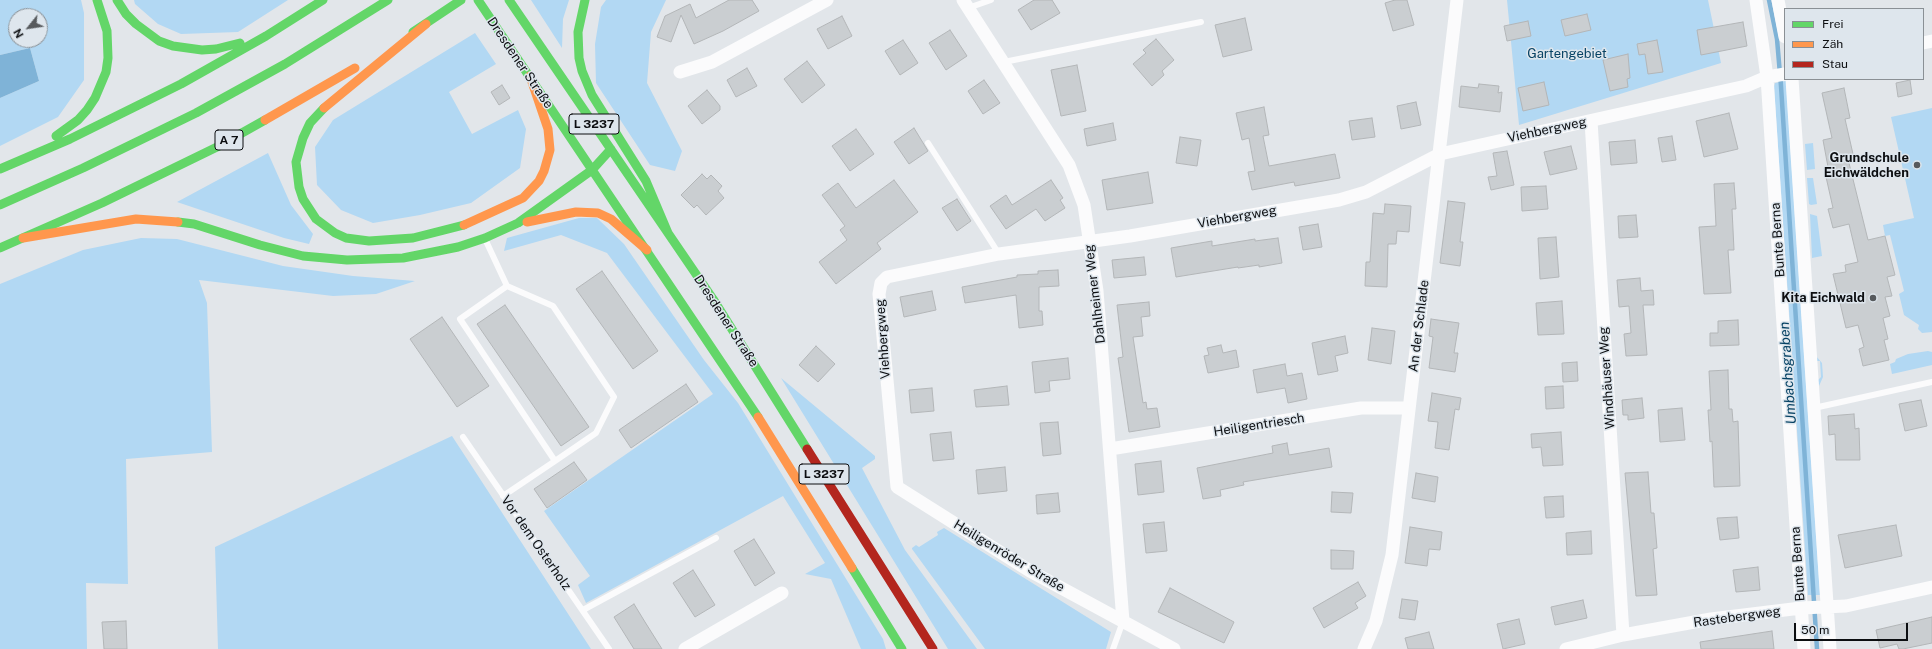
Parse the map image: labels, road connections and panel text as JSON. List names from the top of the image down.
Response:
{
  "streets": {
    "main road": ["Dresdener Straße", "L 3237", "A 7"],
    "street": [
      "Viehbergweg",
      "Bunte Berna",
      "Dahlheimer Weg",
      "An der Schlade",
      "Windhäuser Weg",
      "Heiligentriesch",
      "Heiligenröder Straße",
      "Rastebergweg"
    ],
    "lane": ["Vor dem Osterholz"]
  },
  "crossings": [
    ["Viehbergweg", "Bunte Berna"],
    ["Viehbergweg", "Dahlheimer Weg"],
    ["Viehbergweg", "An der Schlade"],
    ["Viehbergweg", "Windhäuser Weg"],
    ["Viehbergweg", "Heiligenröder Straße"],
    ["Bunte Berna", "Rastebergweg"],
    ["Dahlheimer Weg", "Heiligentriesch"],
    ["Dahlheimer Weg", "Heiligenröder Straße"],
    ["An der Schlade", "Heiligentriesch"],
    ["Windhäuser Weg", "Rastebergweg"]
  ],
  "water": ["Umbachsgraben"],
  "parks": ["Gartengebiet"],
  "places": ["Grundschule Eichwäldchen", "Kita Eichwald"],
  "legend": ["Frei", "Zäh", "Stau"],
  "scale_bar": "50 m",
  "north": "bottom left"
}
